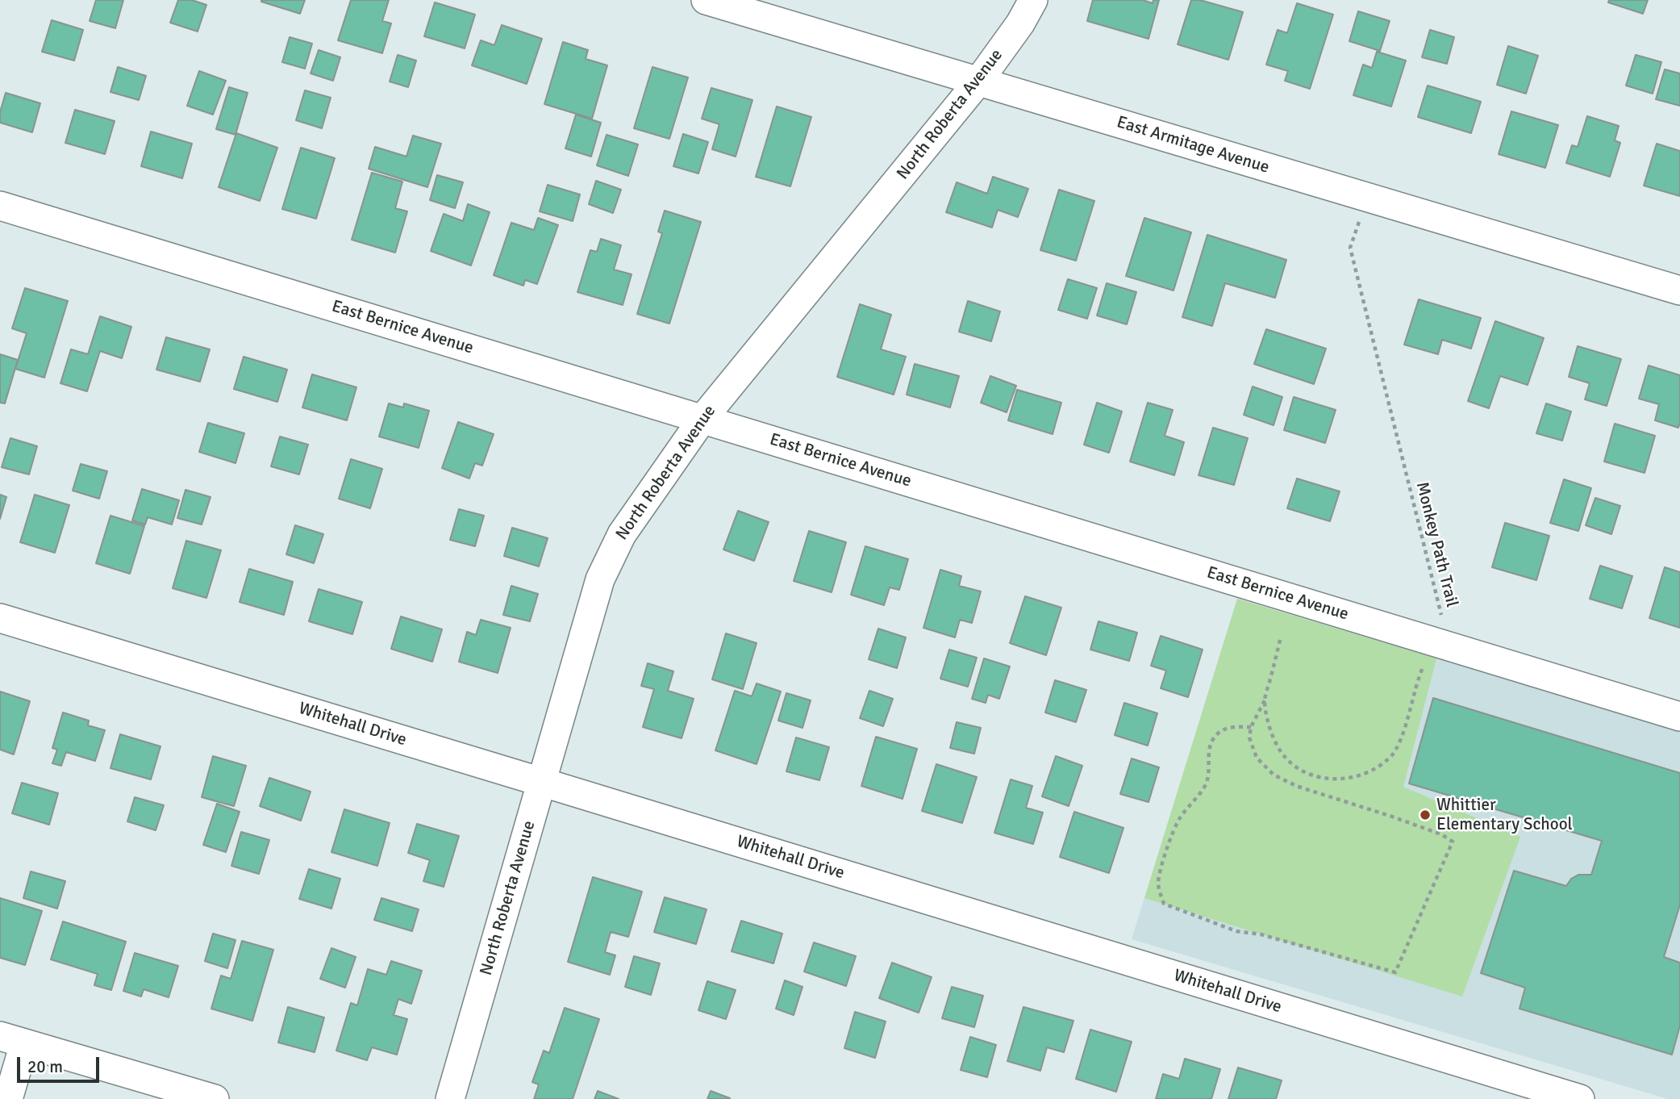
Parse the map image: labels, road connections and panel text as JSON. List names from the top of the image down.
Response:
{
  "streets": {
    "street": [
      "North Roberta Avenue",
      "East Armitage Avenue",
      "East Bernice Avenue",
      "Whitehall Drive"
    ],
    "path": ["Monkey Path Trail"]
  },
  "crossings": [
    ["North Roberta Avenue", "East Armitage Avenue"],
    ["North Roberta Avenue", "East Bernice Avenue"],
    ["North Roberta Avenue", "Whitehall Drive"],
    ["East Armitage Avenue", "Monkey Path Trail"],
    ["East Bernice Avenue", "Monkey Path Trail"]
  ],
  "places": ["Whittier Elementary School"],
  "scale_bar": "20 m"
}
